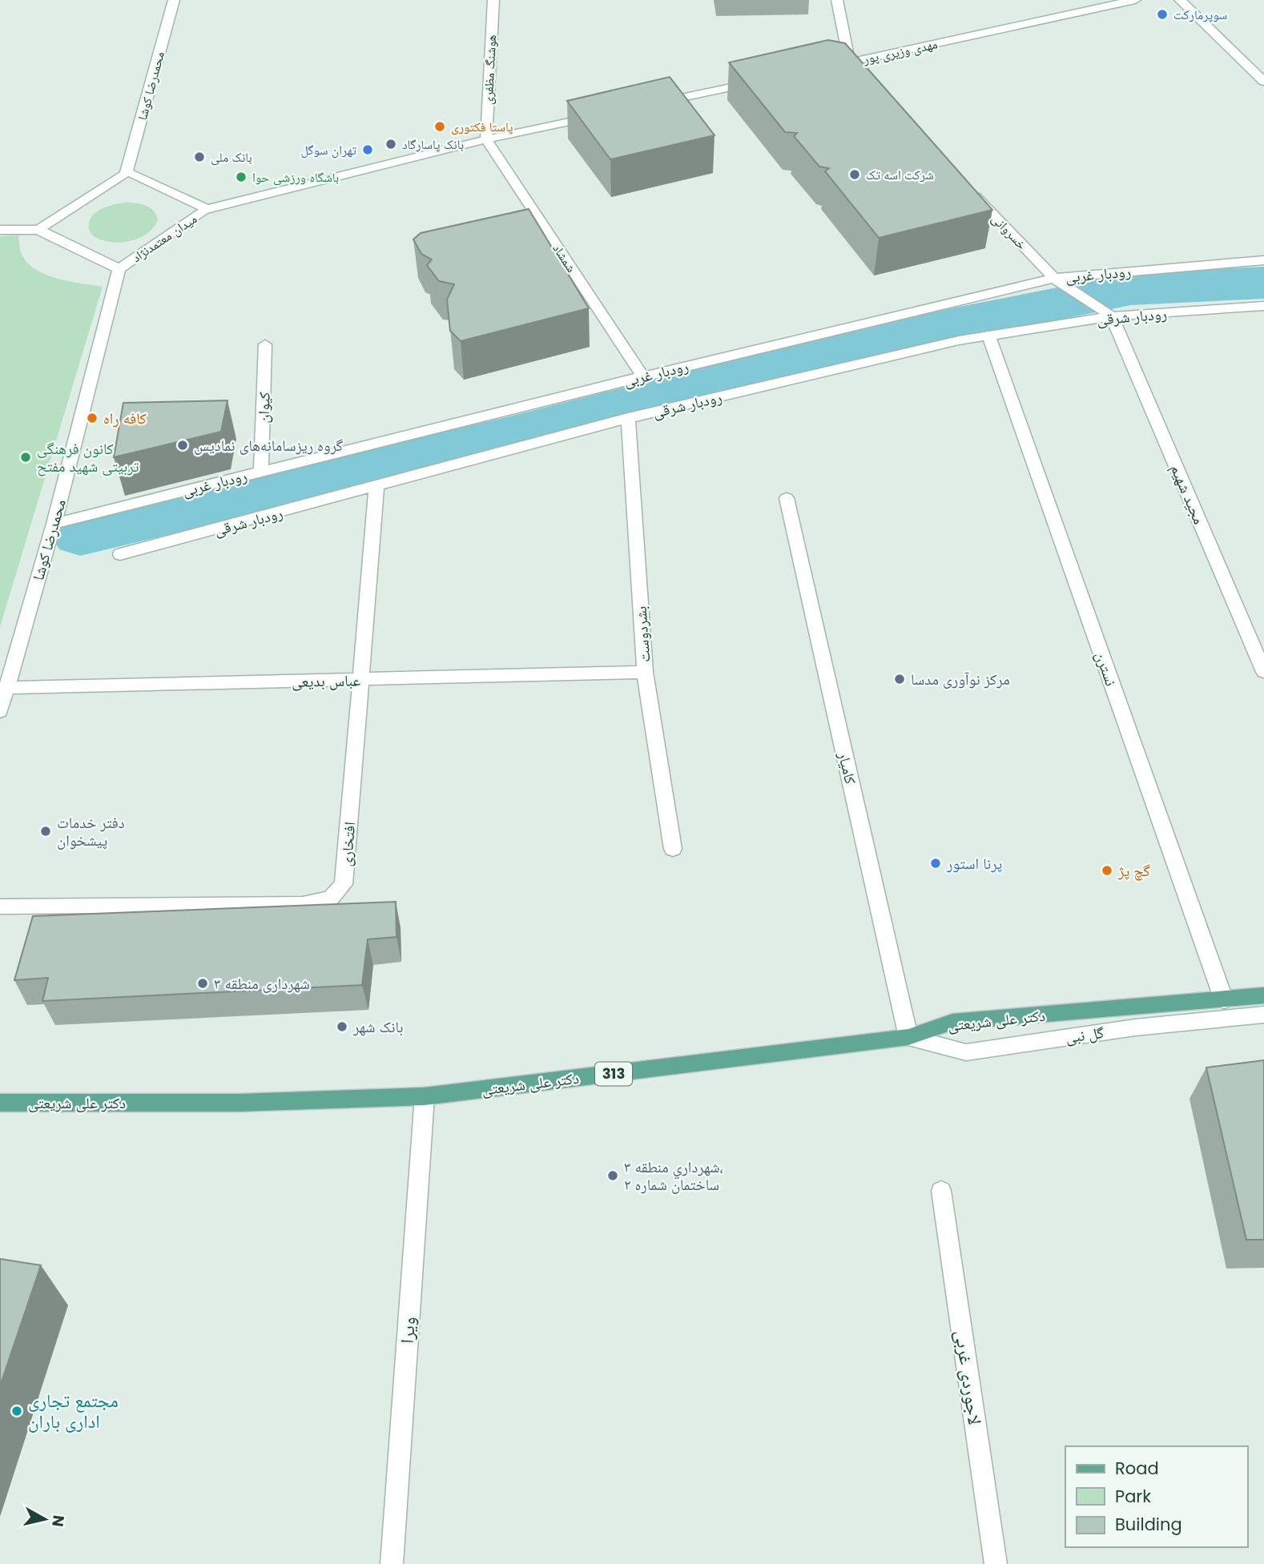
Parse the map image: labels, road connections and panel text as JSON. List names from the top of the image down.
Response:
{
  "streets": {
    "main road": ["دکتر علی شریعتی", "313"],
    "street": [
      "مهدی وزیری پور",
      "هوشنگ مظفری",
      "محمدرضا کوشا",
      "خسروانی",
      "میدان معتمدنژاد",
      "شمشاد",
      "رودبار غربی",
      "رودبار شرقی",
      "کیوان",
      "مجید شهیم",
      "بشردوست",
      "نسترن",
      "عباس بدیعی",
      "کامیار",
      "افتخاری",
      "گل نبی",
      "ویرا",
      "لاجوردی غربی"
    ]
  },
  "crossings": [
    ["هوشنگ مظفری", "شمشاد"],
    ["محمدرضا کوشا", "میدان معتمدنژاد"],
    ["محمدرضا کوشا", "رودبار غربی"],
    ["محمدرضا کوشا", "عباس بدیعی"],
    ["خسروانی", "رودبار غربی"],
    ["خسروانی", "رودبار شرقی"],
    ["خسروانی", "مجید شهیم"],
    ["شمشاد", "رودبار غربی"],
    ["رودبار غربی", "کیوان"],
    ["رودبار شرقی", "مجید شهیم"],
    ["رودبار شرقی", "بشردوست"],
    ["رودبار شرقی", "نسترن"],
    ["رودبار شرقی", "افتخاری"],
    ["بشردوست", "عباس بدیعی"],
    ["نسترن", "دکتر علی شریعتی"],
    ["نسترن", "313"],
    ["عباس بدیعی", "افتخاری"],
    ["کامیار", "دکتر علی شریعتی"],
    ["کامیار", "گل نبی"],
    ["دکتر علی شریعتی", "گل نبی"],
    ["دکتر علی شریعتی", "313"],
    ["دکتر علی شریعتی", "ویرا"]
  ],
  "places": [
    "سوپرمارکت",
    "پاستا فکتورى",
    "بانک پاسارگاد",
    "تهران سوگل",
    "بانک ملی",
    "شرکت اسه تک",
    "باشگاه ورزشی حوا",
    "کافه راه",
    "گروه ریزسامانه‌های نمادیس",
    "کانون فرهنگی تربیتی شهید مفتح",
    "مرکز نوآوری مدسا",
    "دفتر خدمات پیشخوان",
    "پرنا استور",
    "گچ پژ",
    "شهرداری منطقه ۳",
    "بانک شهر",
    "شهرداري منطقه ٣، ساختمان شماره ٢",
    "مجتمع تجاری اداری باران"
  ],
  "legend": ["Road", "Park", "Building"],
  "north": "right"
}
